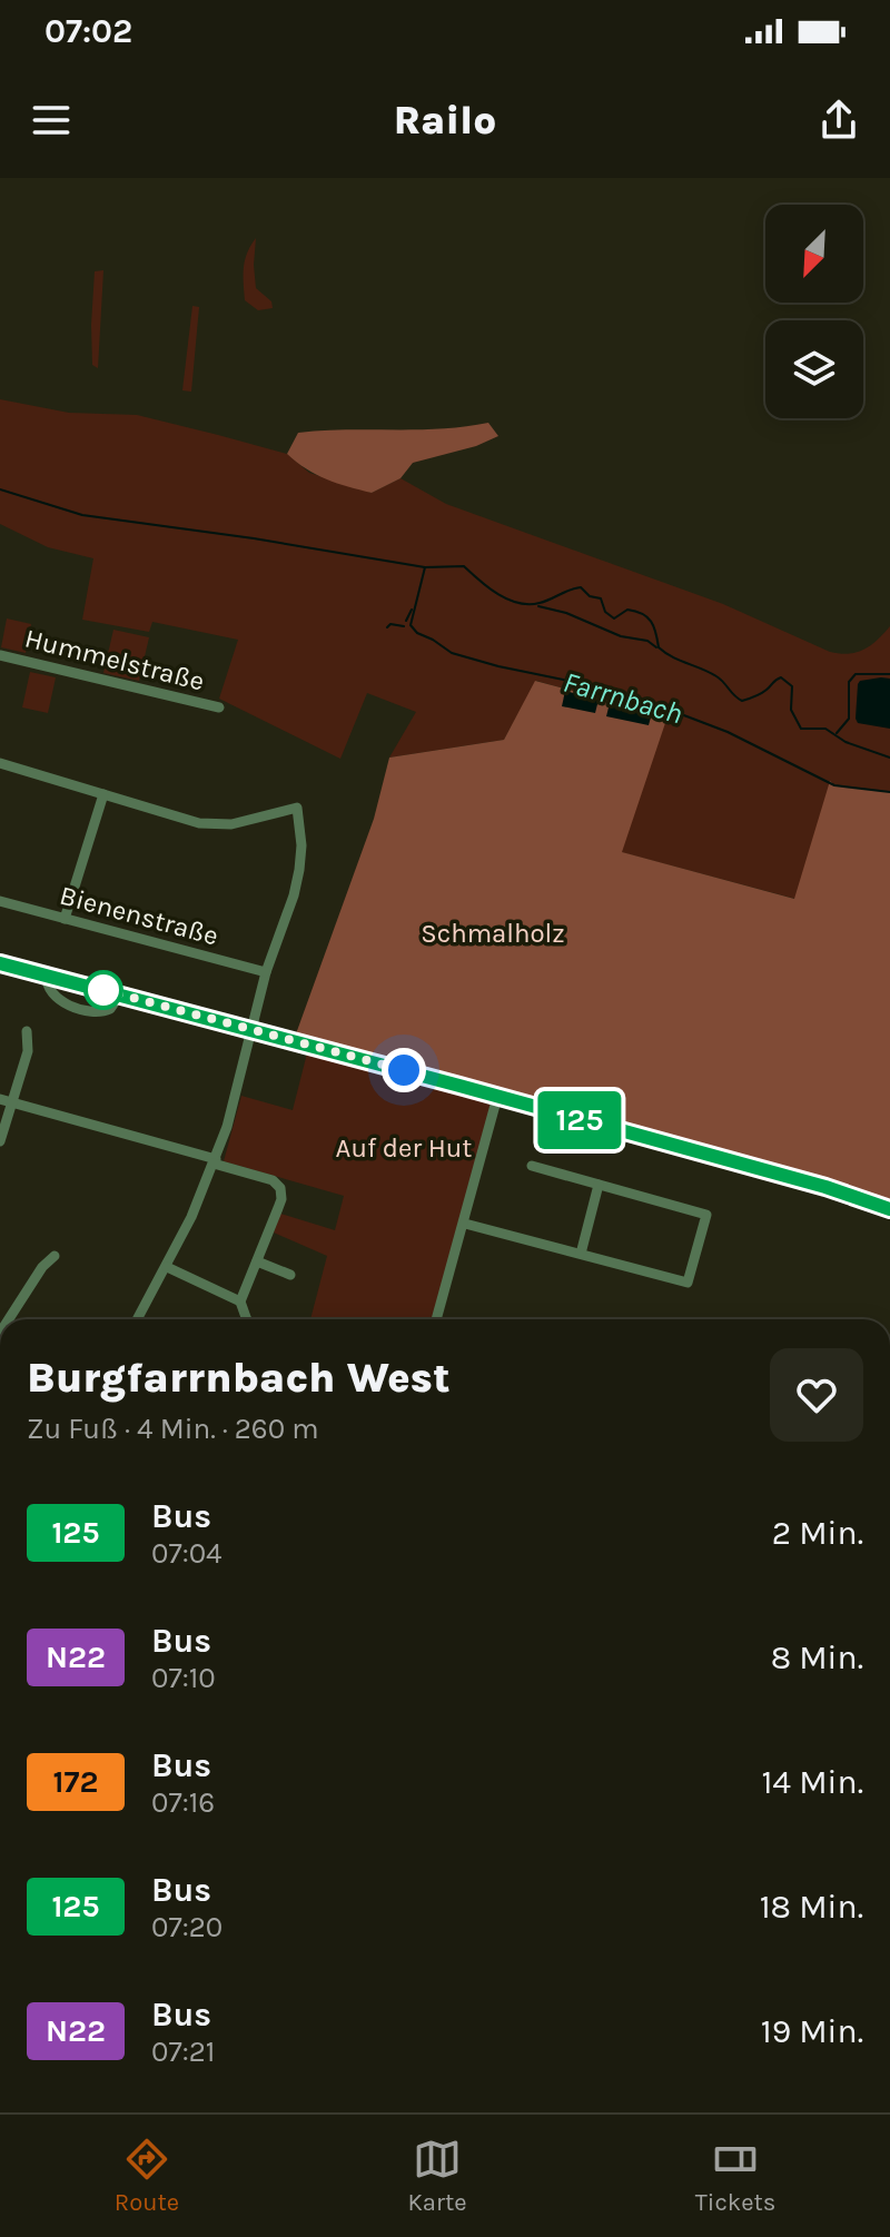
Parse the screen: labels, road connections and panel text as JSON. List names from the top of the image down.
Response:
{
  "streets": {
    "street": ["Hummelstraße", "Bienenstraße"]
  },
  "water": ["Farrnbach"],
  "parks": ["Schmalholz", "Auf der Hut"],
  "lines": ["bus line 125"],
  "north": "bottom left",
  "page": {
    "status": "07:02",
    "header": "Railo",
    "on_map": "125",
    "heading": ["Burgfarrnbach West", "Zu Fuß · 4 Min. · 260 m"],
    "list": [
      {
        "mark": "125",
        "name": "Bus",
        "note": "07:04",
        "value": "2 Min."
      },
      {
        "mark": "N22",
        "name": "Bus",
        "note": "07:10",
        "value": "8 Min."
      },
      {
        "mark": "172",
        "name": "Bus",
        "note": "07:16",
        "value": "14 Min."
      },
      {
        "mark": "125",
        "name": "Bus",
        "note": "07:20",
        "value": "18 Min."
      },
      {
        "mark": "N22",
        "name": "Bus",
        "note": "07:21",
        "value": "19 Min."
      }
    ],
    "tabs": ["Route", "Karte", "Tickets"]
  }
}
